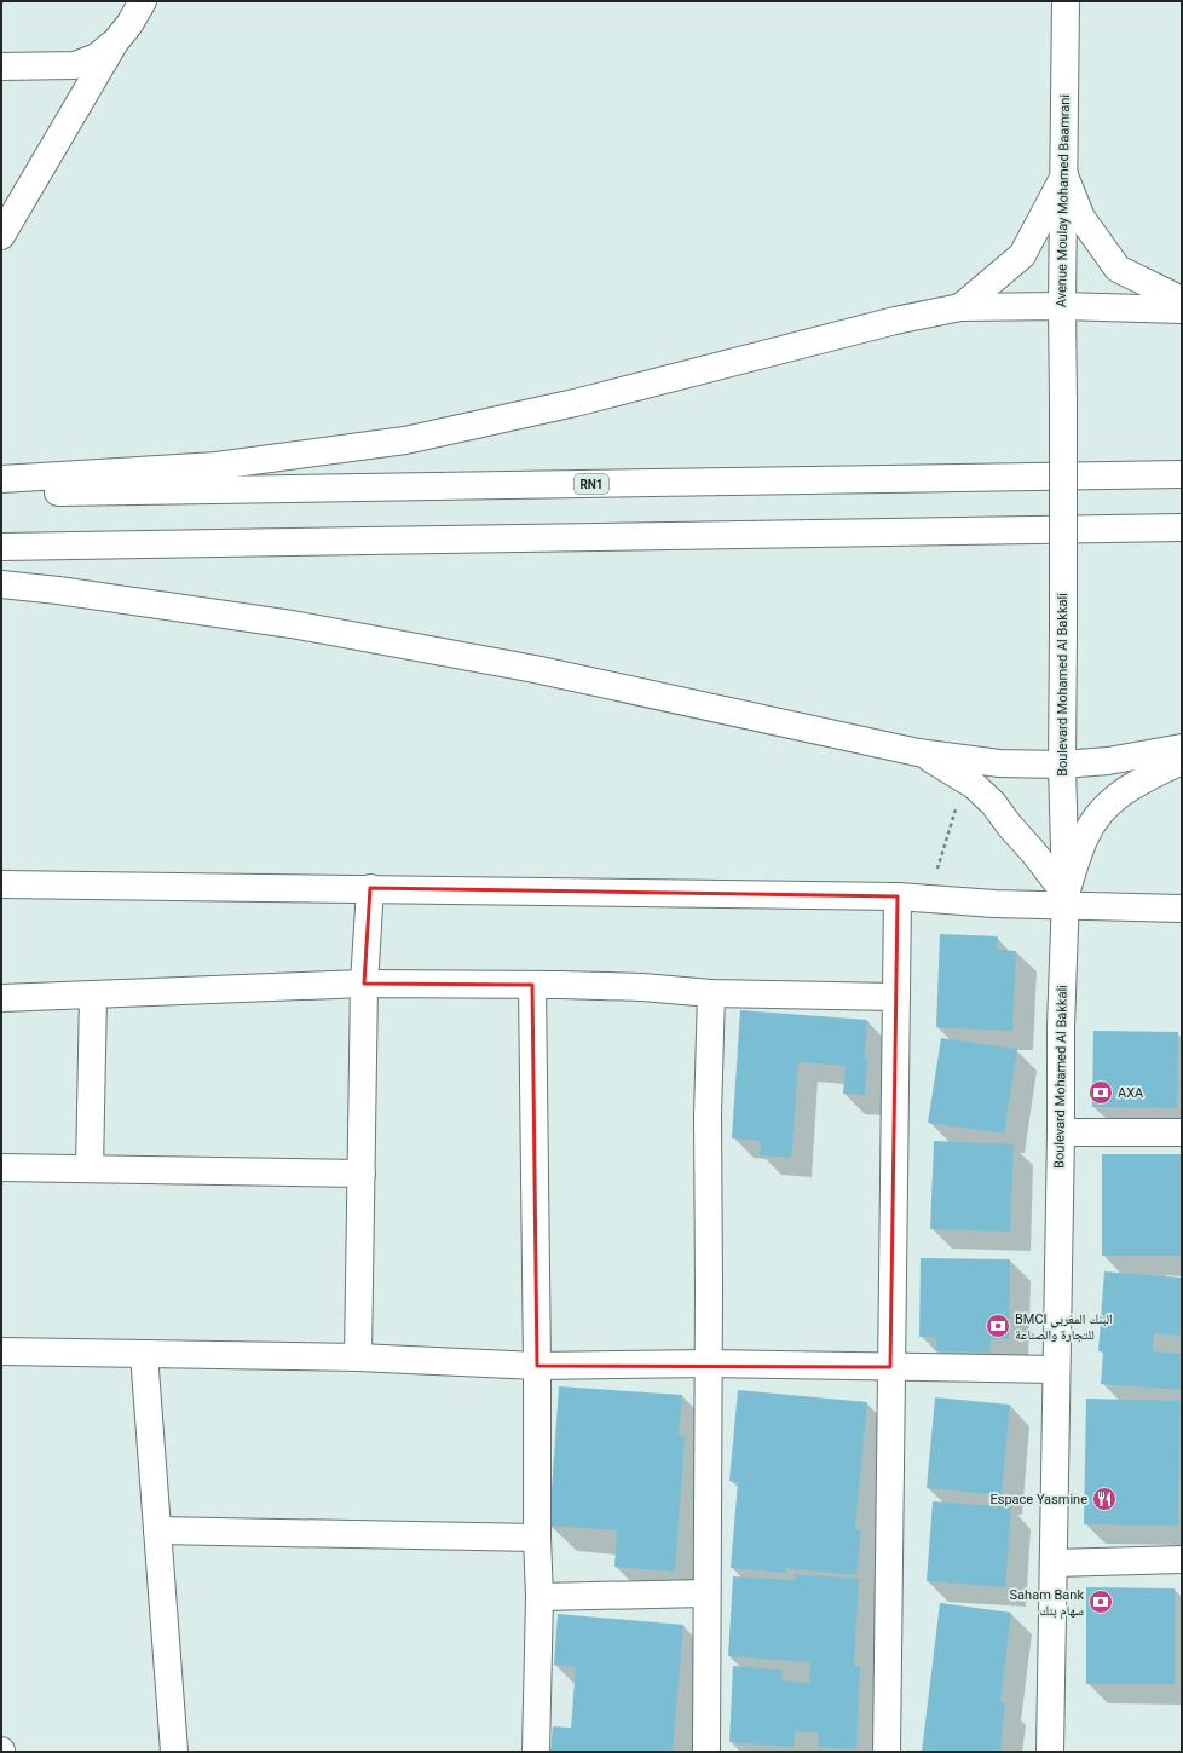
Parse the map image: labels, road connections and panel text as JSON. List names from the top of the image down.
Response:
{
  "streets": {
    "main road": ["Avenue Moulay Mohamed Baamrani", "RN1", "Boulevard Mohamed Al Bakkali"]
  },
  "crossings": [
    ["Avenue Moulay Mohamed Baamrani", "Boulevard Mohamed Al Bakkali"]
  ],
  "places": {
    "bank": ["AXA", "BMCI البنك المغربي للتجارة والصناعة", "Saham Bank سهام بنك"],
    "restaurant": ["Espace Yasmine"]
  }
}
